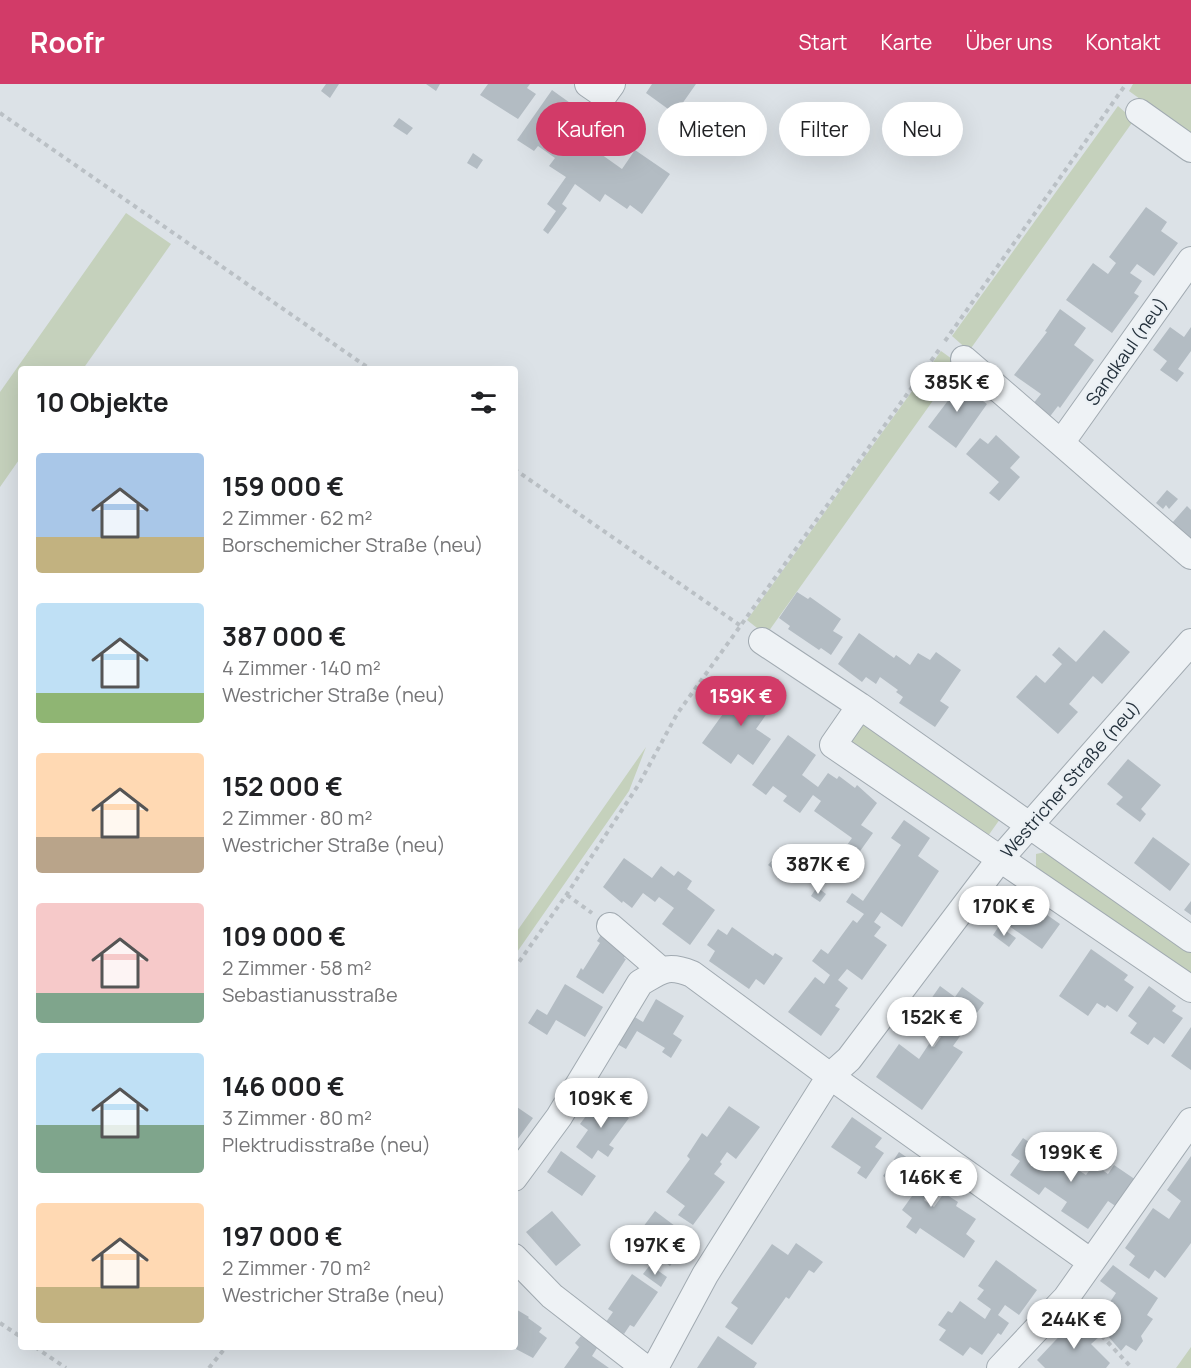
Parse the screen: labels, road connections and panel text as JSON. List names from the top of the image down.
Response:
{
  "streets": {
    "street": ["Sandkaul (neu)", "Westricher Straße (neu)"]
  },
  "page": {
    "header": "Roofr",
    "nav": [
      "Start",
      "Karte",
      "Über uns",
      "Kontakt"
    ],
    "chip": [
      "Kaufen",
      "Mieten",
      "Filter",
      "Neu"
    ],
    "price": [
      "385K €",
      "159K €",
      "387K €",
      "170K €",
      "152K €",
      "109K €",
      "199K €",
      "146K €",
      "197K €",
      "244K €"
    ],
    "heading": "10 Objekte",
    "list": [
      {
        "name": "159 000 €",
        "note": "2 Zimmer · 62 m² · Borschemicher Straße (neu)"
      },
      {
        "name": "387 000 €",
        "note": "4 Zimmer · 140 m² · Westricher Straße (neu)"
      },
      {
        "name": "152 000 €",
        "note": "2 Zimmer · 80 m² · Westricher Straße (neu)"
      },
      {
        "name": "109 000 €",
        "note": "2 Zimmer · 58 m² · Sebastianusstraße"
      },
      {
        "name": "146 000 €",
        "note": "3 Zimmer · 80 m² · Plektrudisstraße (neu)"
      },
      {
        "name": "197 000 €",
        "note": "2 Zimmer · 70 m² · Westricher Straße (neu)"
      }
    ]
  }
}
